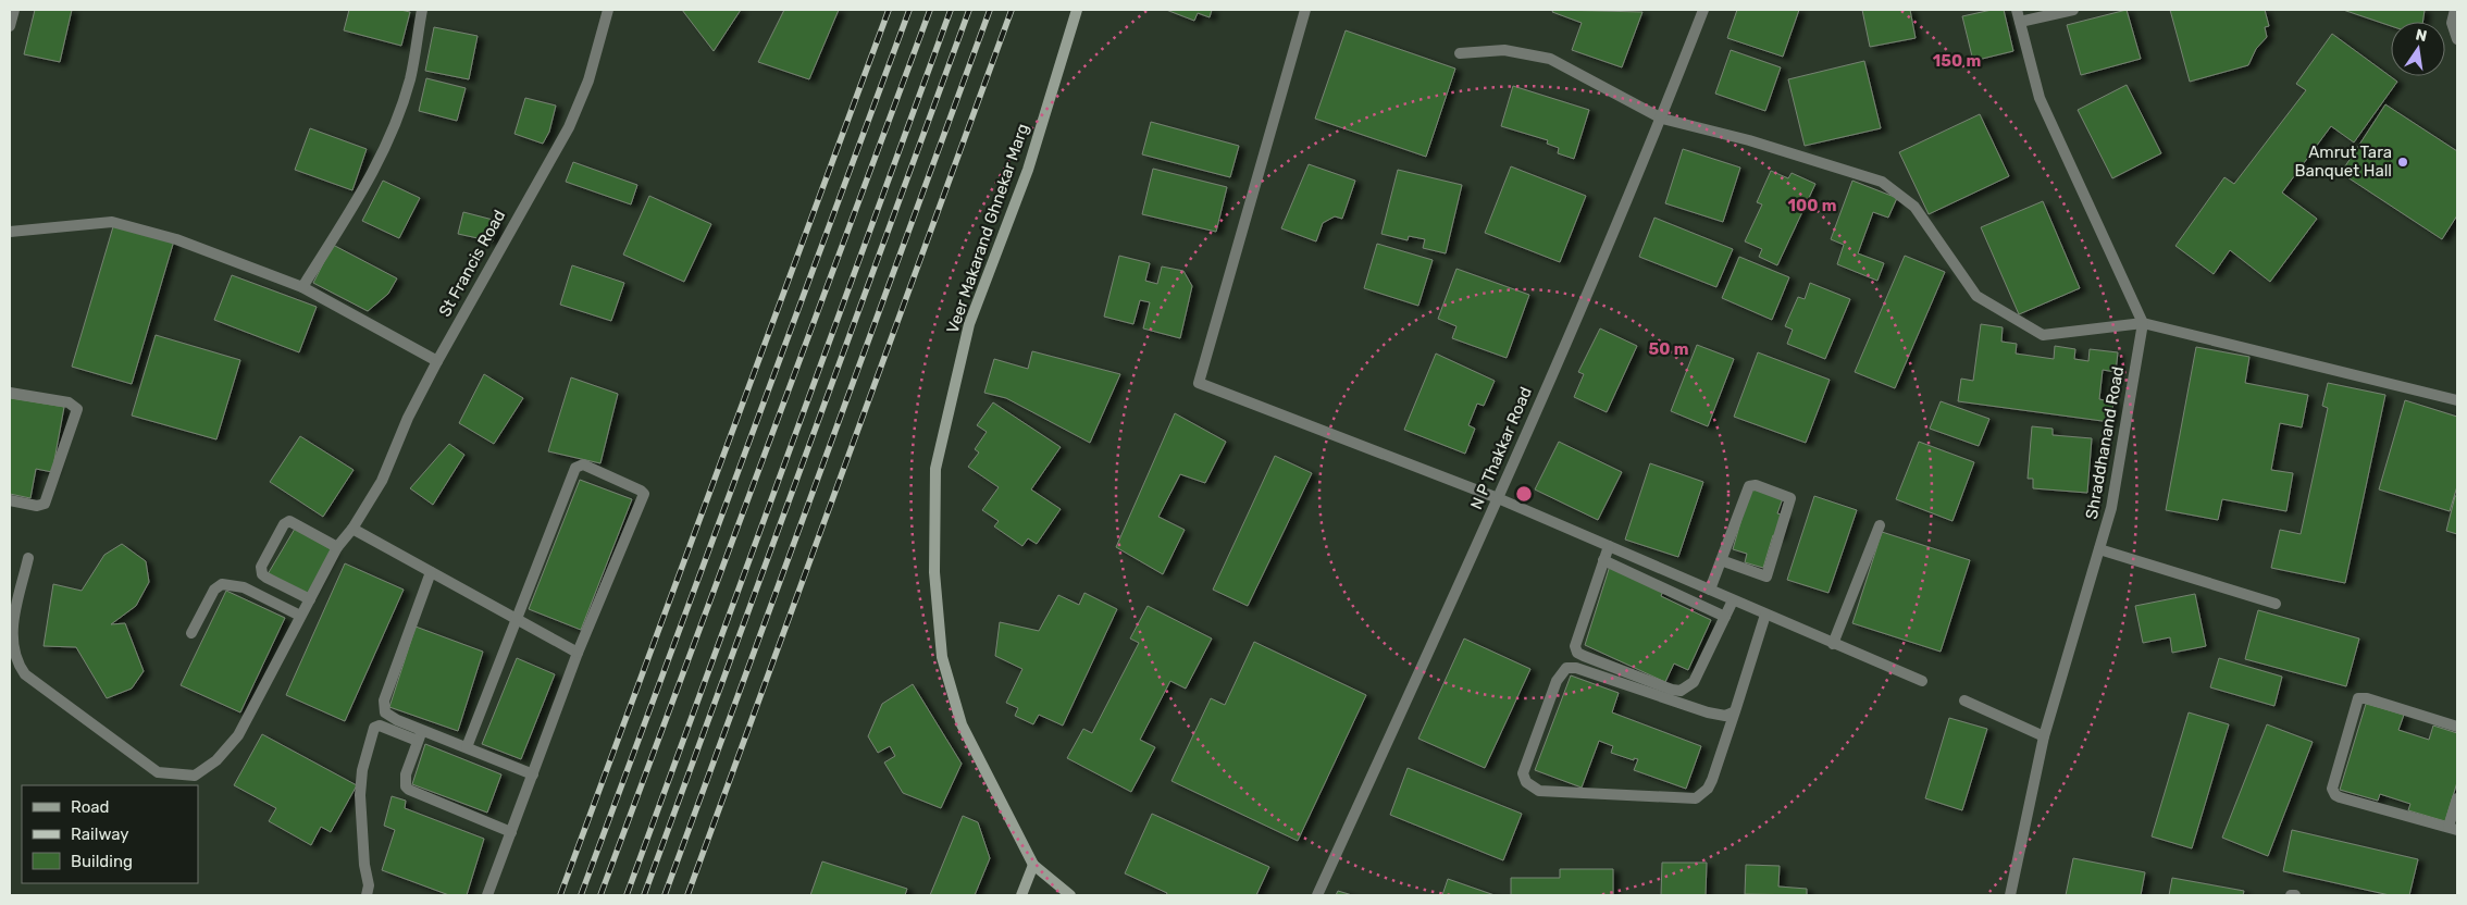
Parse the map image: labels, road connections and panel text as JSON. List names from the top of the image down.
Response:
{
  "streets": {
    "street": [
      "Veer Makarand Ghnekar Marg",
      "St Francis Road",
      "Shraddhanand Road",
      "N P Thakkar Road"
    ]
  },
  "places": ["Amrut Tara Banquet Hall"],
  "legend": ["Road", "Railway", "Building"],
  "north": "top",
  "rings": ["150 m", "100 m", "50 m"]
}
